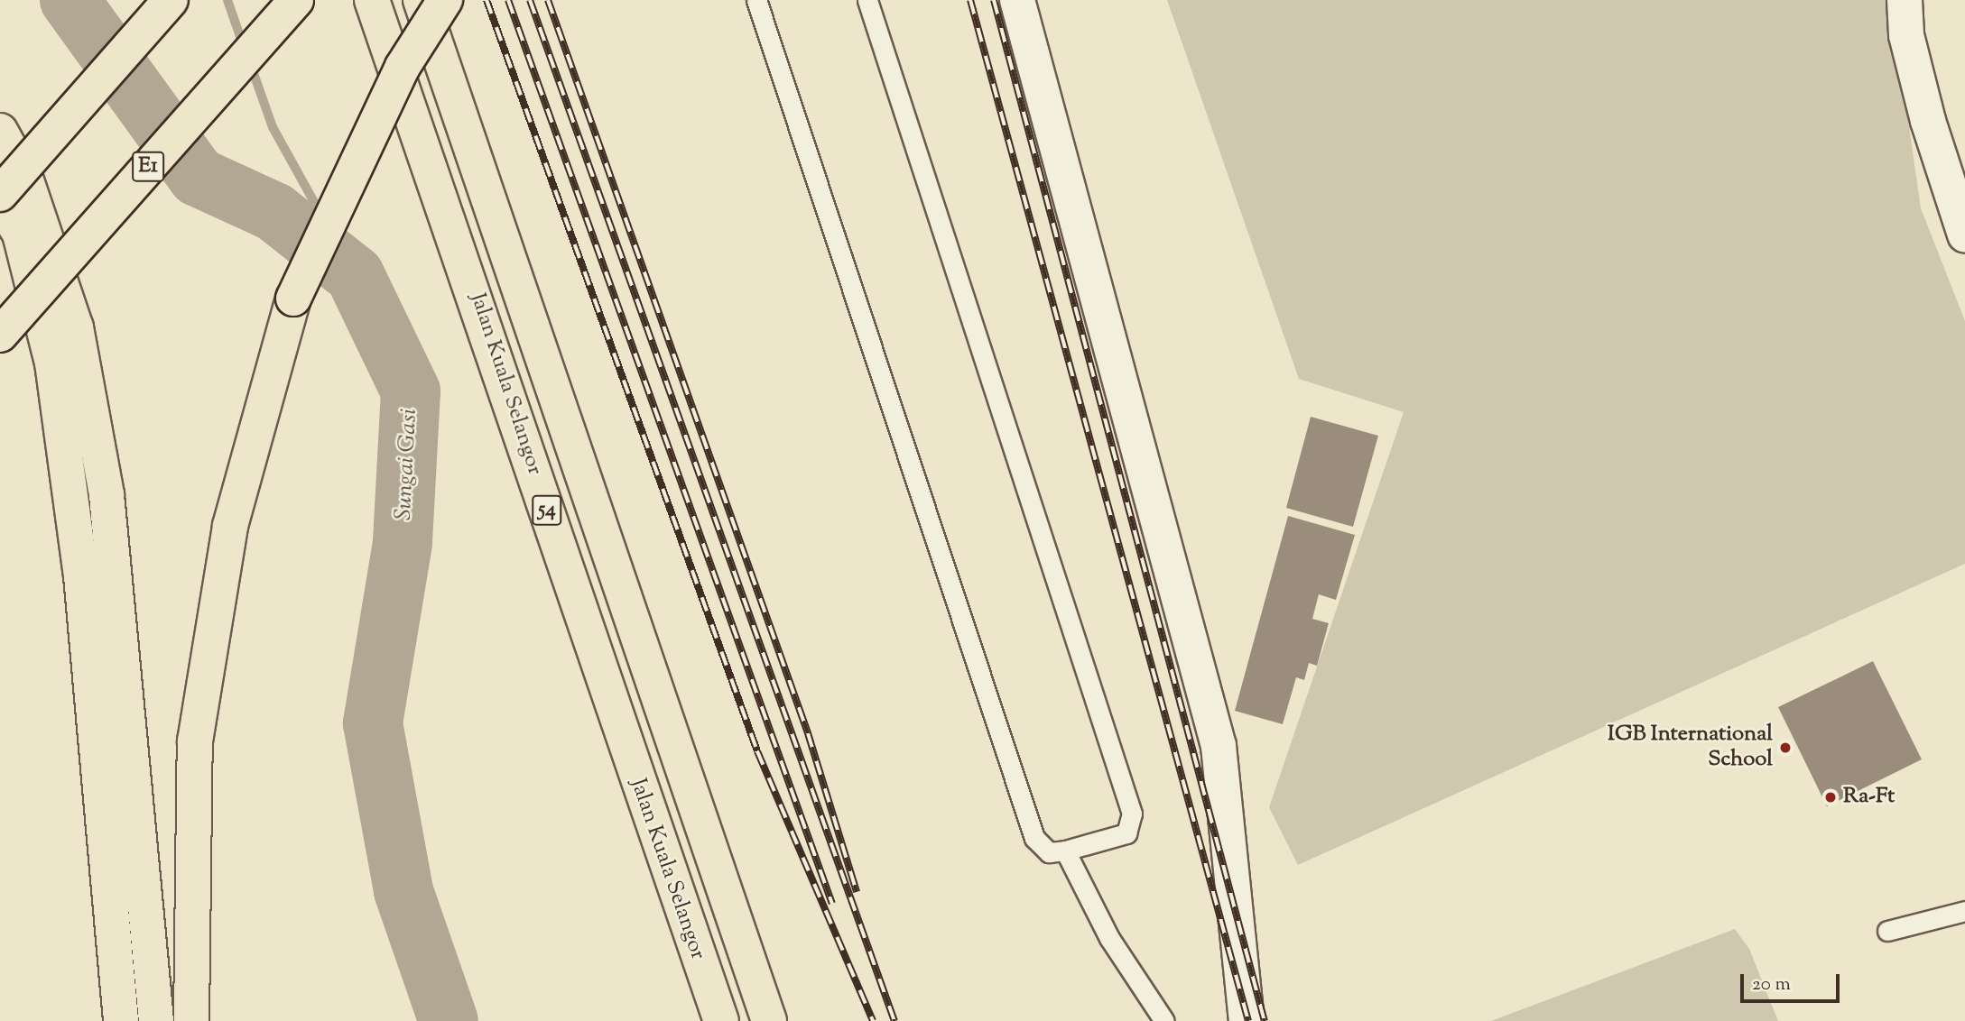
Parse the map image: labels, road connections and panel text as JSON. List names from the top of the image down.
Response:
{
  "streets": {
    "highway": ["E1", "Jalan Kuala Selangor", "54"]
  },
  "water": ["Sungai Gasi"],
  "places": ["IGB International School", "Ra-Ft"],
  "scale_bar": "20 m"
}
